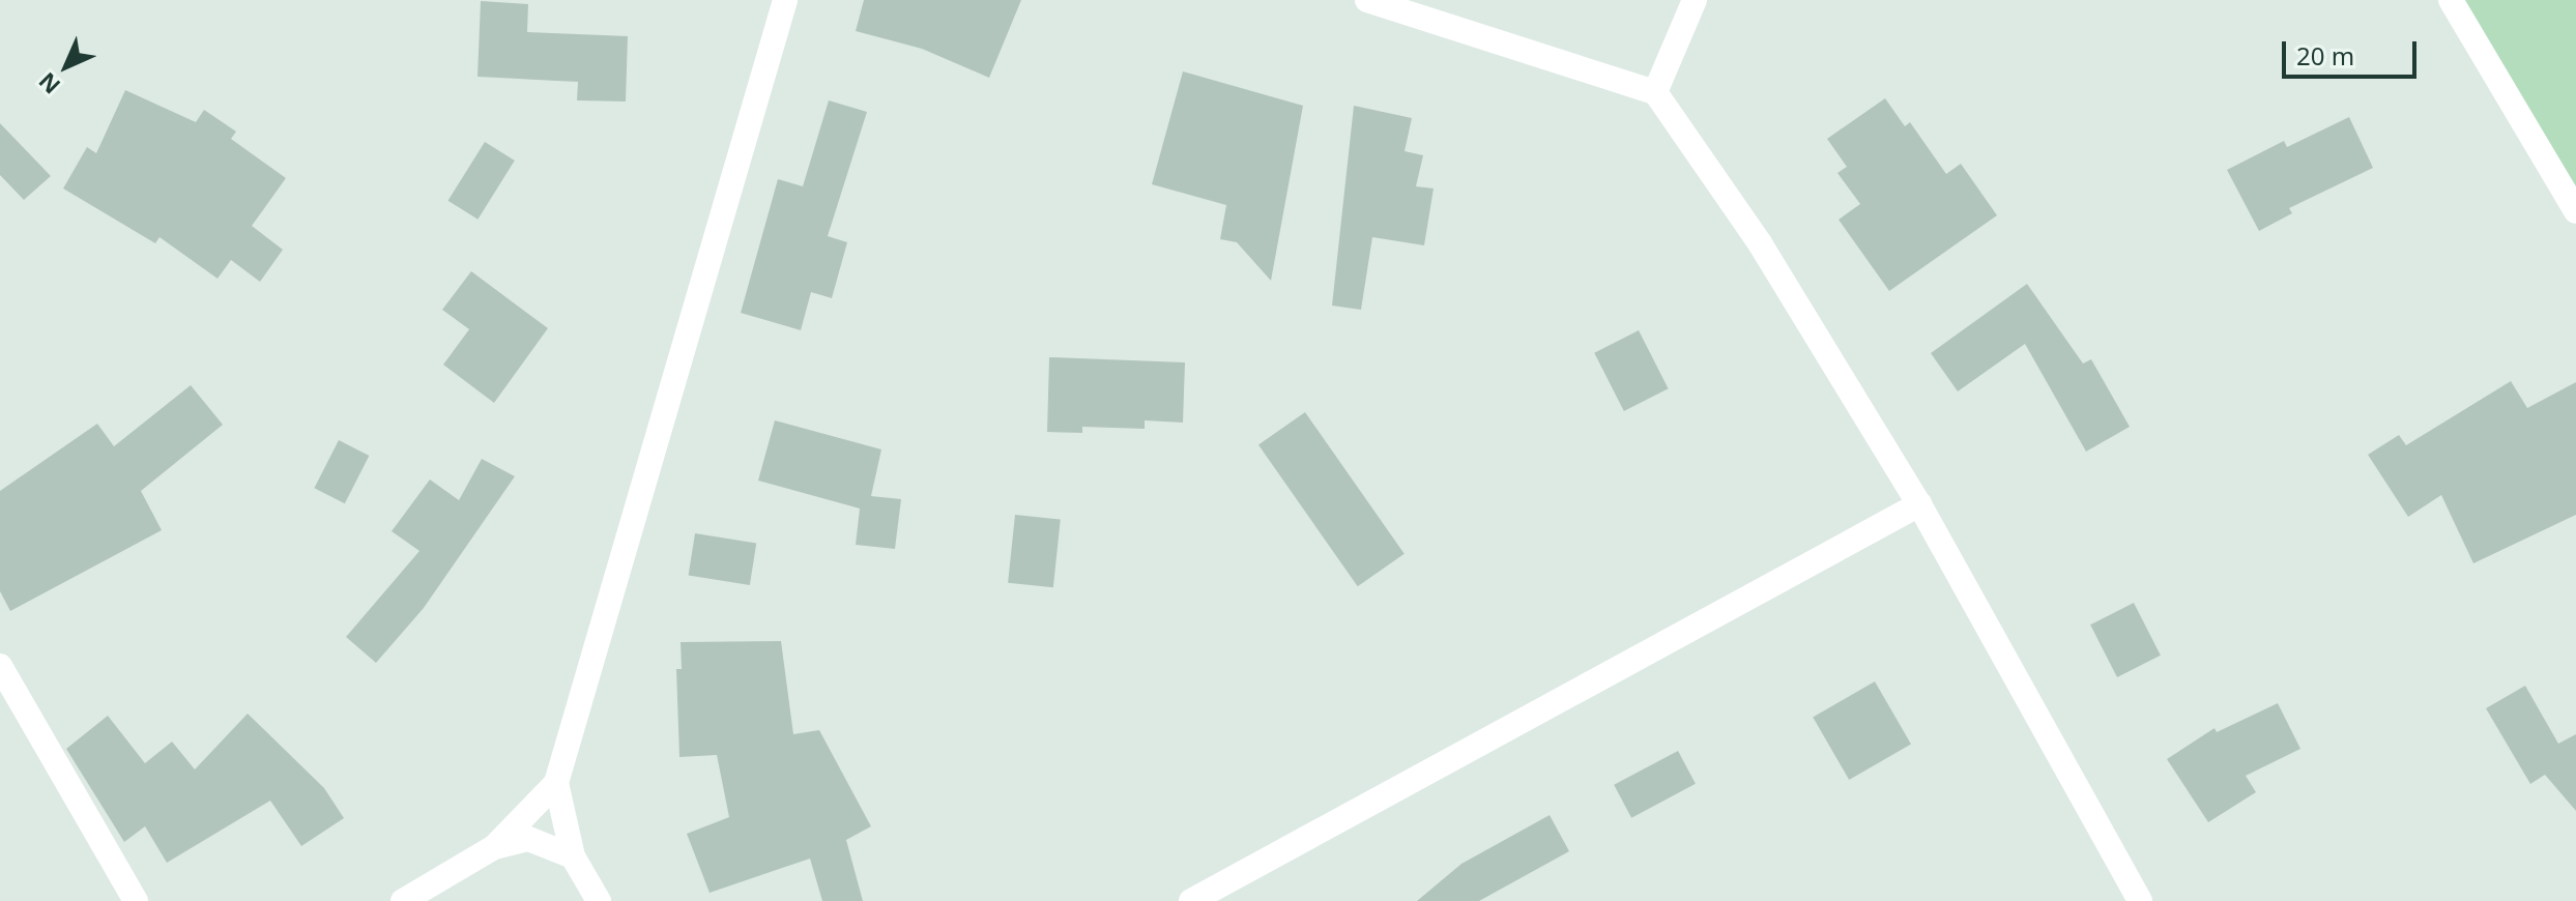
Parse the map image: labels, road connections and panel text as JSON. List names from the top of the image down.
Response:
{
  "scale_bar": "20 m",
  "north": "bottom left"
}
